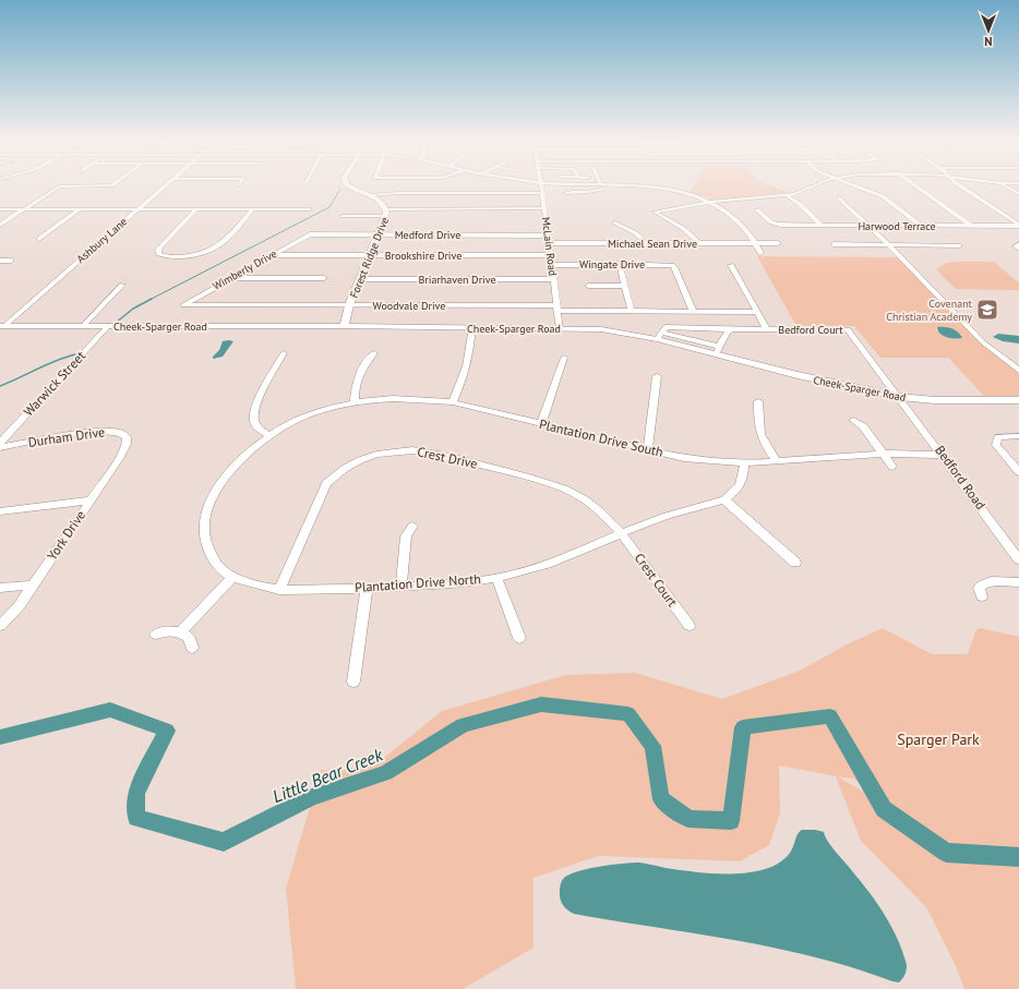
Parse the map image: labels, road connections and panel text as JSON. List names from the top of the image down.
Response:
{
  "streets": {
    "main road": ["Forest Ridge Drive", "Cheek-Sparger Road"],
    "street": [
      "Harwood Terrace",
      "Medford Drive",
      "Ashbury Lane",
      "Michael Sean Drive",
      "McLain Road",
      "Brookshire Drive",
      "Wingate Drive",
      "Wimberly Drive",
      "Briarhaven Drive",
      "Woodvale Drive",
      "Bedford Court",
      "Warwick Street",
      "Durham Drive",
      "Plantation Drive South",
      "Crest Drive",
      "Bedford Road",
      "York Drive",
      "Crest Court",
      "Plantation Drive North"
    ]
  },
  "crossings": [
    ["Medford Drive", "McLain Road"],
    ["Medford Drive", "Forest Ridge Drive"],
    ["Medford Drive", "Wimberly Drive"],
    ["Ashbury Lane", "Cheek-Sparger Road"],
    ["Michael Sean Drive", "McLain Road"],
    ["McLain Road", "Brookshire Drive"],
    ["McLain Road", "Wingate Drive"],
    ["McLain Road", "Briarhaven Drive"],
    ["McLain Road", "Woodvale Drive"],
    ["McLain Road", "Cheek-Sparger Road"],
    ["Brookshire Drive", "Forest Ridge Drive"],
    ["Brookshire Drive", "Wimberly Drive"],
    ["Forest Ridge Drive", "Briarhaven Drive"],
    ["Forest Ridge Drive", "Woodvale Drive"],
    ["Forest Ridge Drive", "Cheek-Sparger Road"],
    ["Wingate Drive", "Woodvale Drive"],
    ["Wimberly Drive", "Woodvale Drive"],
    ["Cheek-Sparger Road", "Bedford Court"],
    ["Cheek-Sparger Road", "Warwick Street"],
    ["Cheek-Sparger Road", "Bedford Road"],
    ["Bedford Court", "Bedford Road"],
    ["Durham Drive", "York Drive"],
    ["Plantation Drive South", "Bedford Road"],
    ["Plantation Drive South", "Plantation Drive North"],
    ["Crest Drive", "Crest Court"],
    ["Crest Drive", "Plantation Drive North"],
    ["Crest Court", "Plantation Drive North"]
  ],
  "water": ["Little Bear Creek"],
  "parks": ["Sparger Park"],
  "places": {
    "school or university": ["Covenant Christian Academy"]
  },
  "north": "bottom"
}
